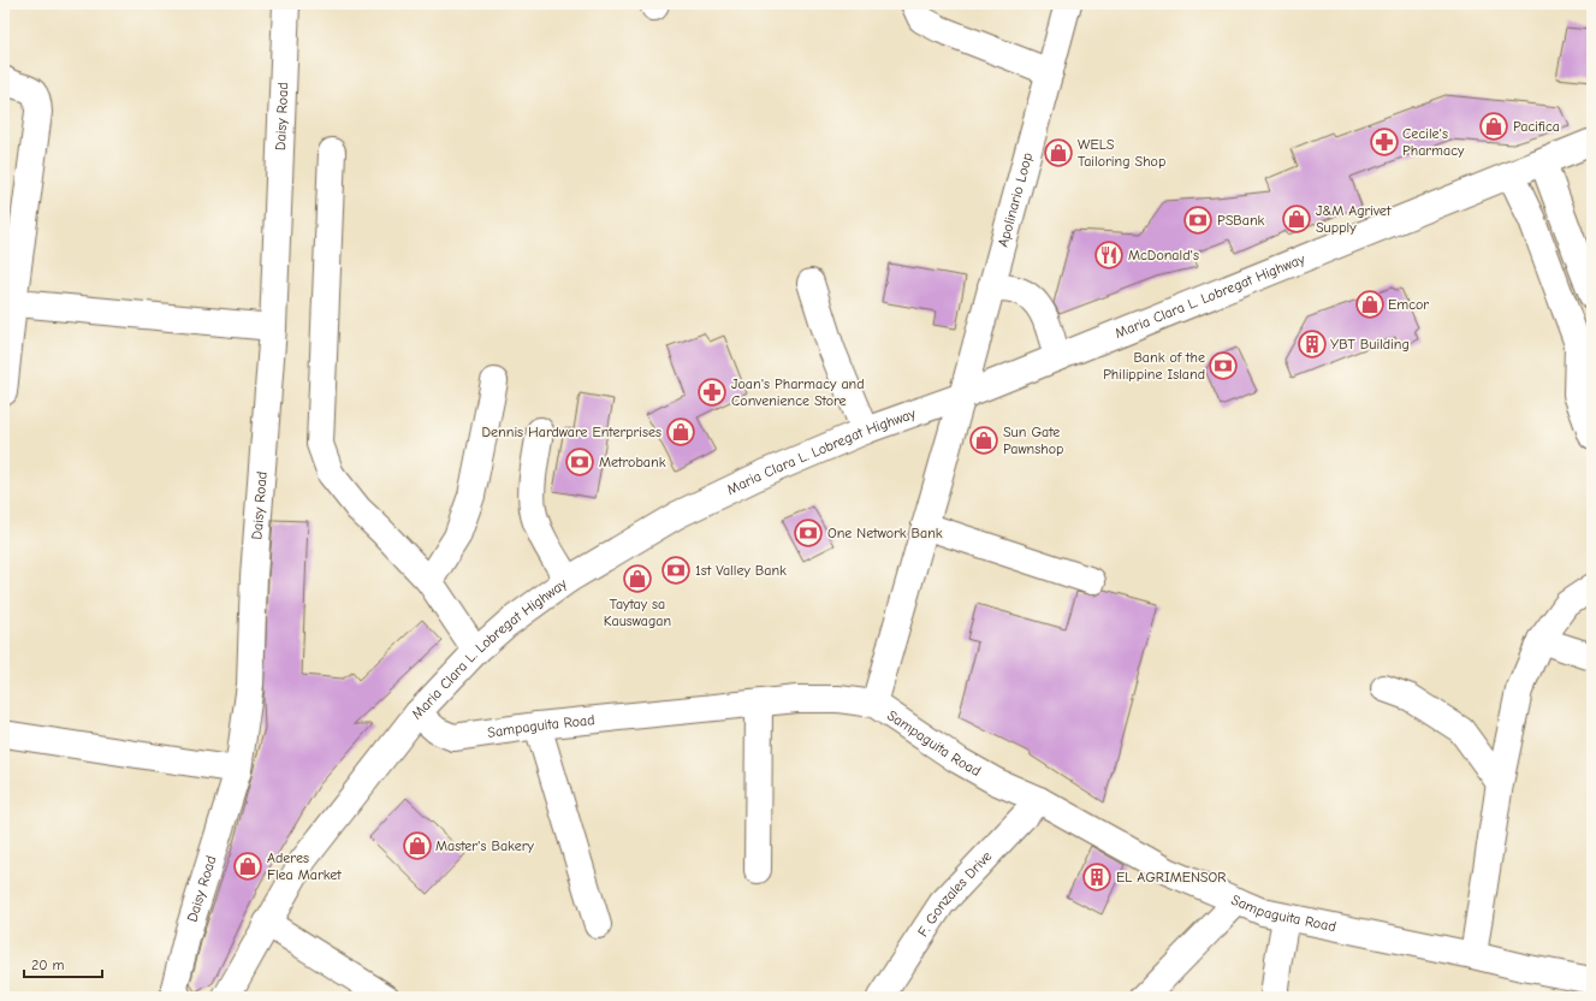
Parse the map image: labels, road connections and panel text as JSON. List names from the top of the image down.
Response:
{
  "streets": {
    "main road": [
      "Daisy Road",
      "Apolinario Loop",
      "Maria Clara L. Lobregat Highway",
      "Sampaguita Road",
      "F. Gonzales Drive"
    ]
  },
  "crossings": [
    ["Apolinario Loop", "Maria Clara L. Lobregat Highway"],
    ["Apolinario Loop", "Sampaguita Road"],
    ["Maria Clara L. Lobregat Highway", "Sampaguita Road"],
    ["Sampaguita Road", "F. Gonzales Drive"]
  ],
  "places": {
    "shop": [
      "Pacifica",
      "WELS Tailoring Shop",
      "J&M Agrivet Supply",
      "Emcor",
      "Dennis Hardware Enterprises",
      "Sun Gate Pawnshop",
      "Taytay sa Kauswagan",
      "Master's Bakery",
      "Aderes Flea Market"
    ],
    "pharmacy": ["Cecile's Pharmacy", "Joan's Pharmacy and Convenience Store"],
    "bank": [
      "PSBank",
      "Bank of the Philippine Island",
      "Metrobank",
      "One Network Bank",
      "1st Valley Bank"
    ],
    "restaurant": ["McDonald's"],
    "building": ["YBT Building", "EL AGRIMENSOR"]
  },
  "scale_bar": "20 m"
}
